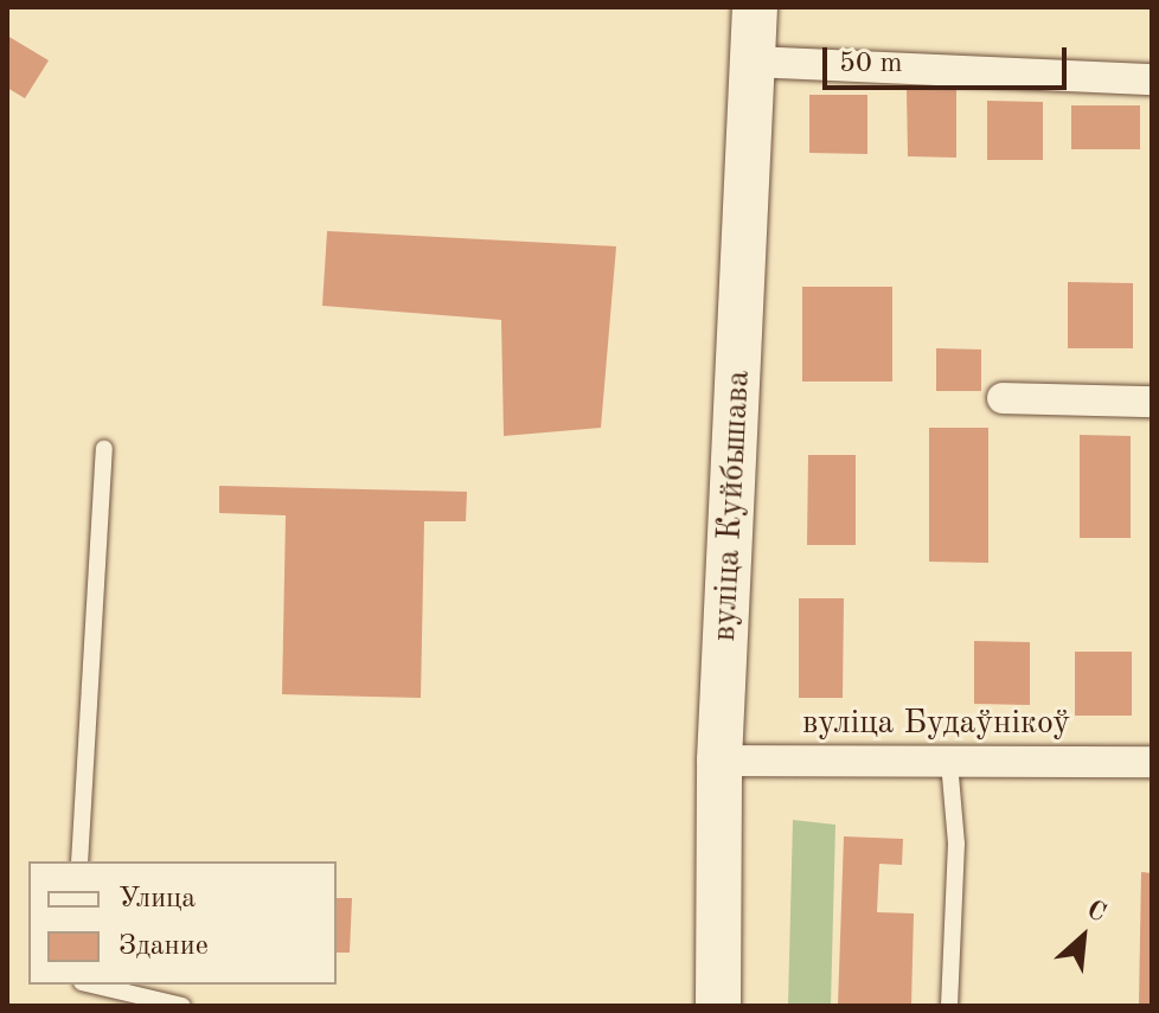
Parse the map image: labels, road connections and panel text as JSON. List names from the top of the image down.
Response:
{
  "streets": {
    "street": ["вуліца Куйбышава", "вуліца Будаўнікоў"]
  },
  "crossings": [
    ["вуліца Куйбышава", "вуліца Будаўнікоў"]
  ],
  "legend": ["Улица", "Здание"],
  "scale_bar": "50 m",
  "north": "top right"
}
